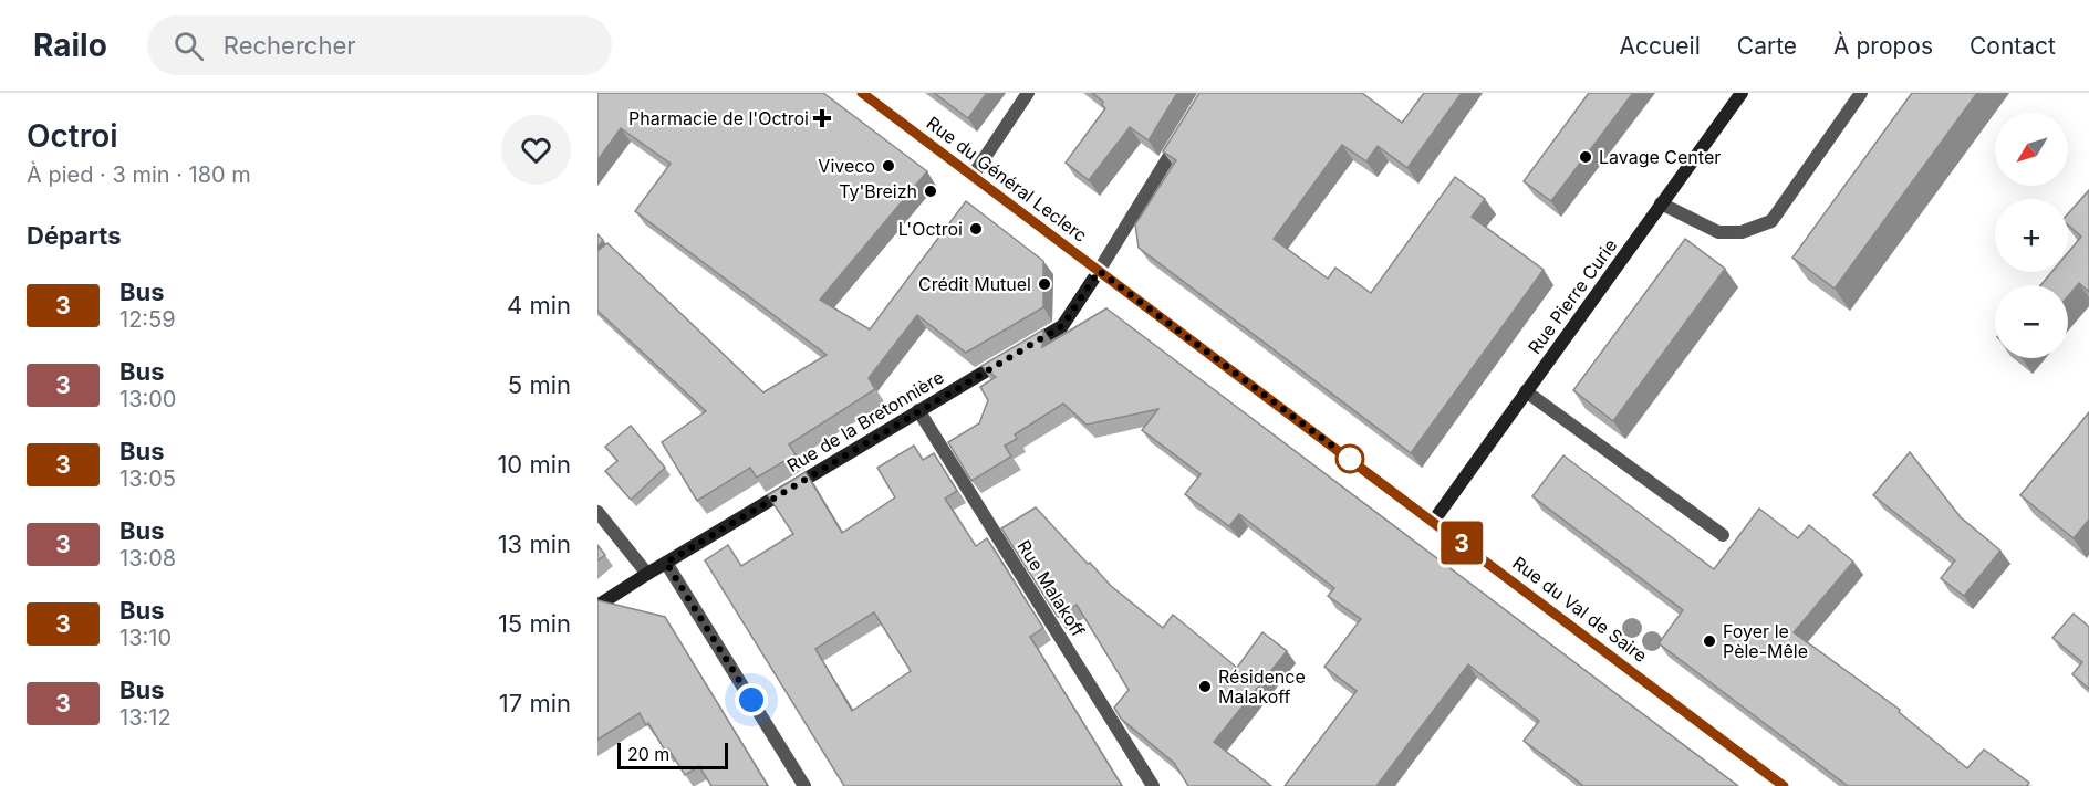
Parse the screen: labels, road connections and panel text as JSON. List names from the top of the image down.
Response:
{
  "streets": {
    "main road": [
      "Rue du Général Leclerc",
      "Rue Pierre Curie",
      "Rue de la Bretonnière",
      "Rue du Val de Saire"
    ],
    "street": ["Rue Malakoff"]
  },
  "crossings": [
    ["Rue du Général Leclerc", "Rue de la Bretonnière"],
    ["Rue du Général Leclerc", "Rue du Val de Saire"],
    ["Rue Pierre Curie", "Rue du Val de Saire"],
    ["Rue de la Bretonnière", "Rue Malakoff"],
    ["Rue de la Bretonnière", "Rue du Val de Saire"]
  ],
  "places": {
    "health": ["Pharmacie de l'Octroi"],
    "other": [
      "Lavage Center",
      "Viveco",
      "Ty'Breizh",
      "L'Octroi",
      "Crédit Mutuel",
      "Foyer le Pèle-Mêle",
      "Résidence Malakoff"
    ]
  },
  "lines": ["bus line 3"],
  "scale_bar": "20 m",
  "north": "bottom left",
  "page": {
    "header": "Railo",
    "search": "Rechercher",
    "nav": [
      "Accueil",
      "Carte",
      "À propos",
      "Contact"
    ],
    "heading": [
      ["Octroi", "À pied · 3 min · 180 m"],
      "Départs"
    ],
    "on_map": "3",
    "map_buttons": ["+", "−"],
    "list": [
      {
        "mark": "3",
        "name": "Bus",
        "note": "12:59",
        "value": "4 min"
      },
      {
        "mark": "3",
        "name": "Bus",
        "note": "13:00",
        "value": "5 min"
      },
      {
        "mark": "3",
        "name": "Bus",
        "note": "13:05",
        "value": "10 min"
      },
      {
        "mark": "3",
        "name": "Bus",
        "note": "13:08",
        "value": "13 min"
      },
      {
        "mark": "3",
        "name": "Bus",
        "note": "13:10",
        "value": "15 min"
      },
      {
        "mark": "3",
        "name": "Bus",
        "note": "13:12",
        "value": "17 min"
      }
    ],
    "scale": "20 m"
  }
}
